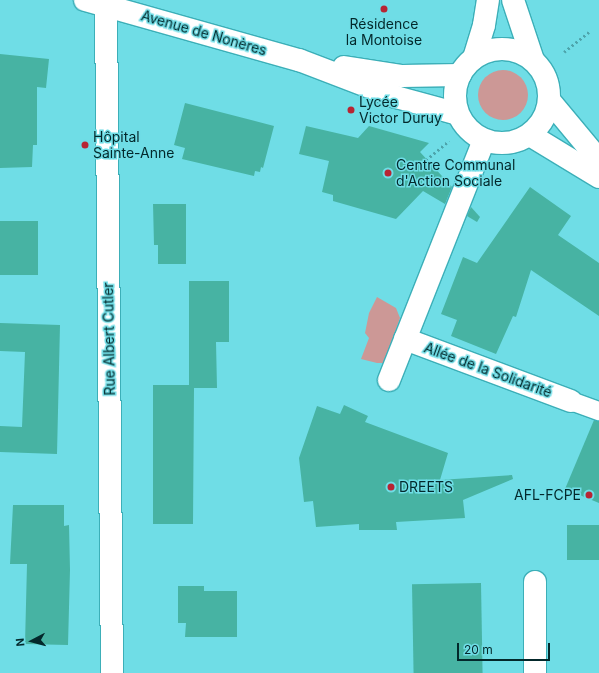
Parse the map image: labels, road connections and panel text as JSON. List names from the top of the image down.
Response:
{
  "streets": {
    "street": ["Avenue de Nonères", "Rue Albert Cutler", "Allée de la Solidarité"]
  },
  "crossings": [
    ["Avenue de Nonères", "Rue Albert Cutler"],
    ["Avenue de Nonères", "Allée de la Solidarité"]
  ],
  "places": [
    "Résidence la Montoise",
    "Lycée Victor Duruy",
    "Hôpital Sainte-Anne",
    "Centre Communal d'Action Sociale",
    "DREETS",
    "AFL-FCPE"
  ],
  "scale_bar": "20 m",
  "north": "left"
}
